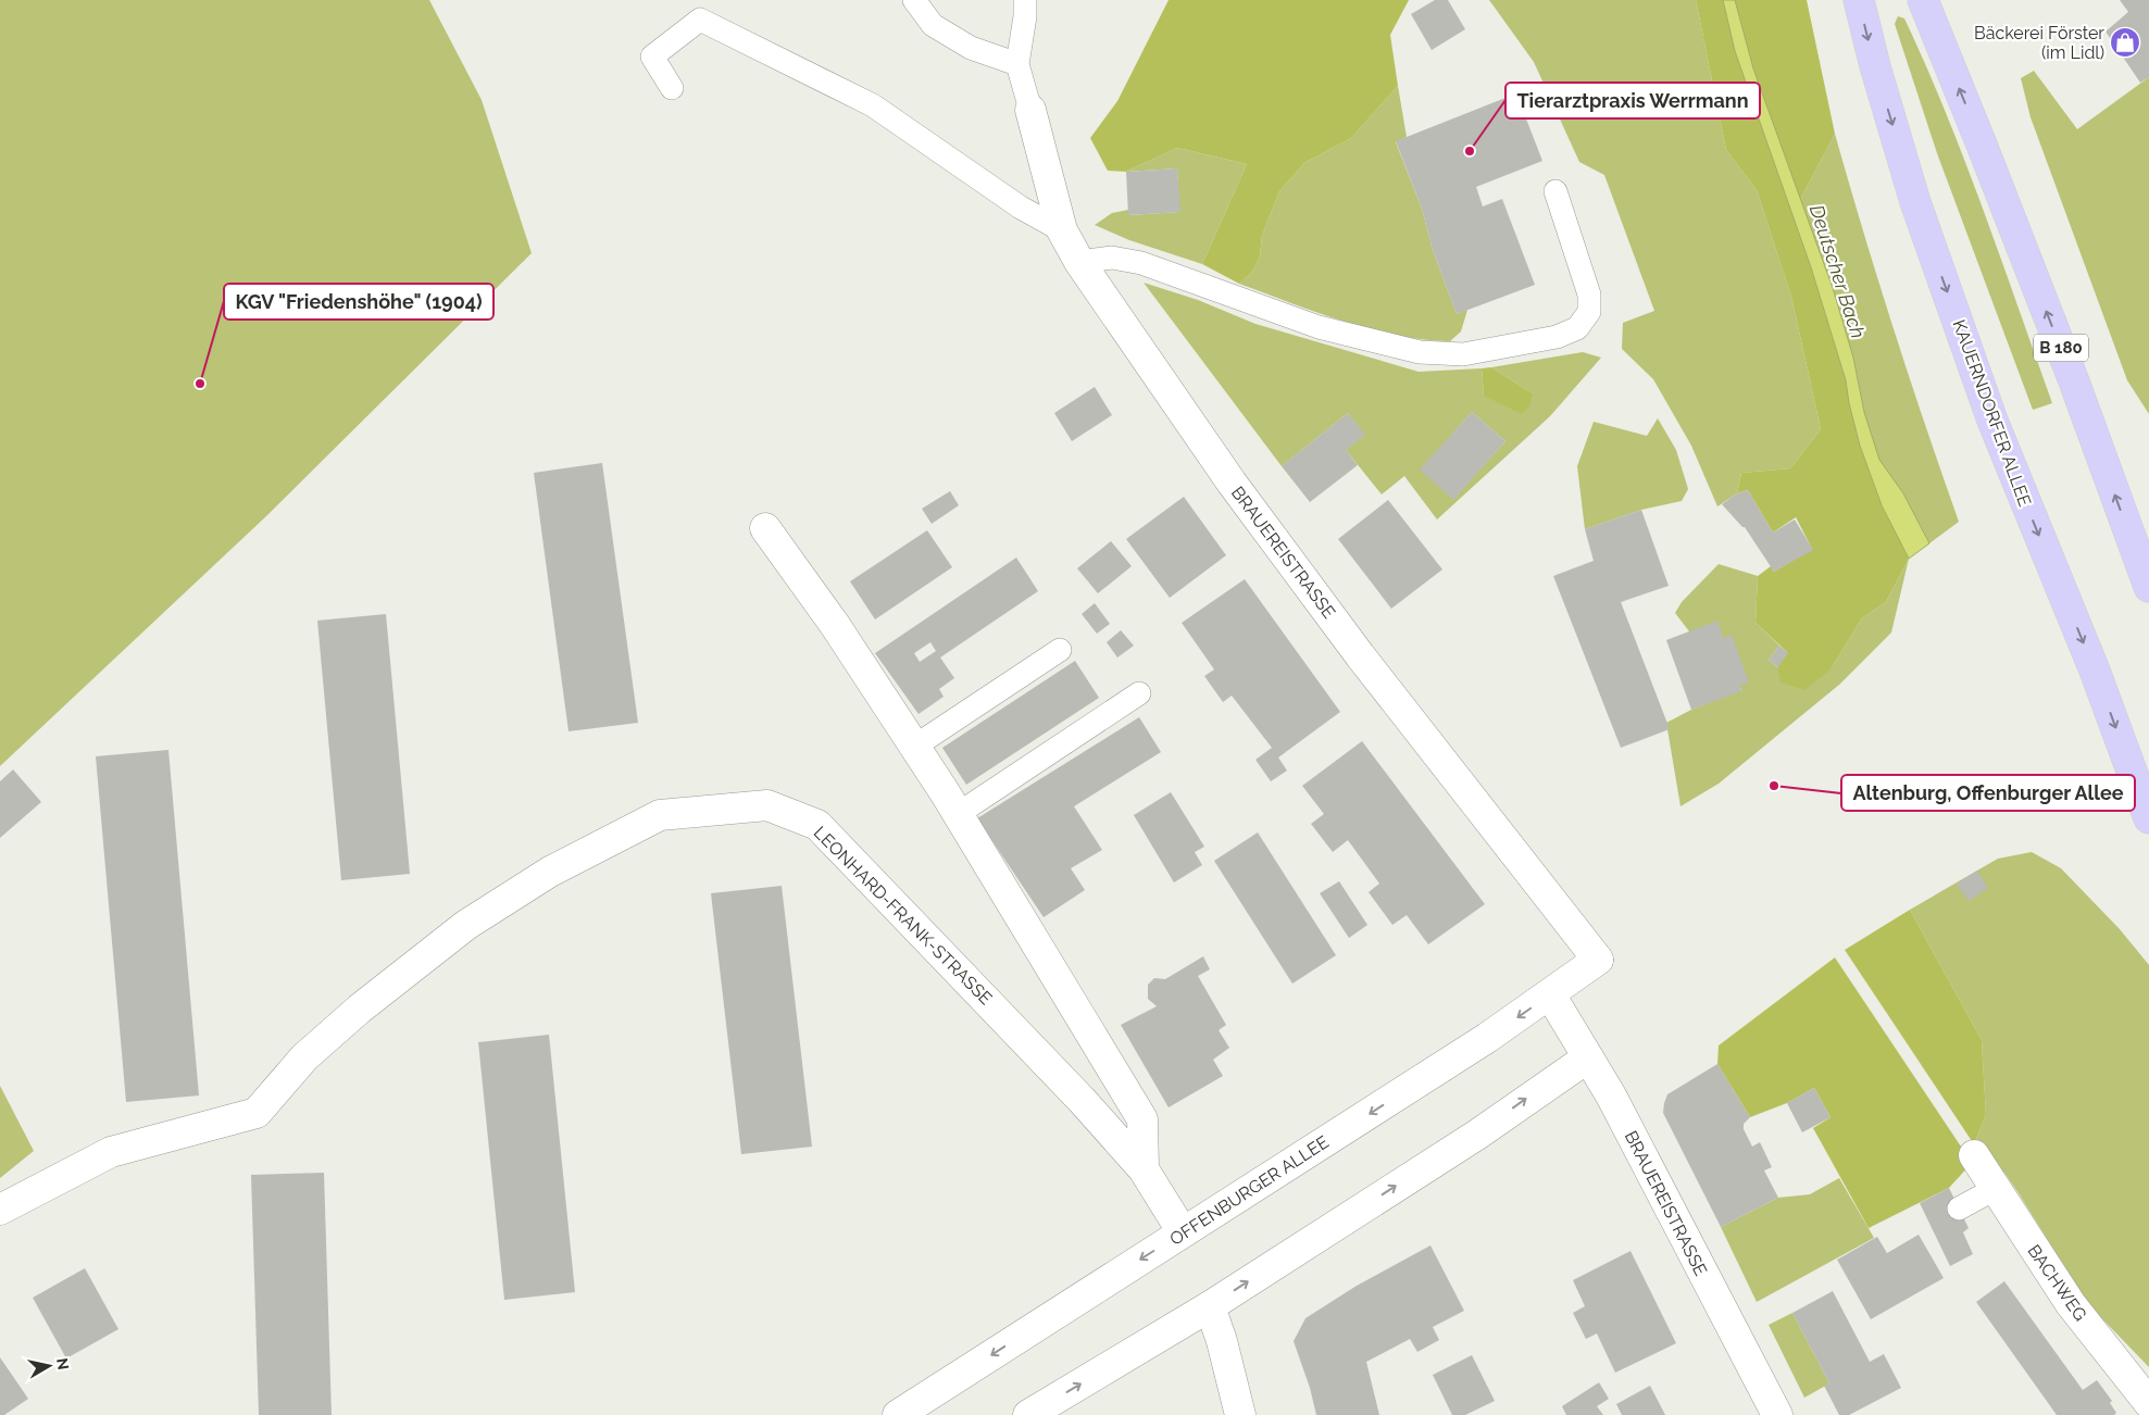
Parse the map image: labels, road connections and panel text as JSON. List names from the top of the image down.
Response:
{
  "streets": {
    "main road": ["B 180", "KAUERNDORFER ALLEE"],
    "street": [
      "BRAUEREISTRASSE",
      "LEONHARD-FRANK-STRASSE",
      "OFFENBURGER ALLEE",
      "BACHWEG"
    ]
  },
  "crossings": [
    ["BRAUEREISTRASSE", "OFFENBURGER ALLEE"],
    ["LEONHARD-FRANK-STRASSE", "OFFENBURGER ALLEE"]
  ],
  "water": ["Deutscher Bach"],
  "places": {
    "shop": ["Bäckerei Förster (im Lidl)"],
    "other": ["Tierarztpraxis Werrmann", "KGV \"Friedenshöhe\" (1904)", "Altenburg, Offenburger Allee"]
  },
  "north": "right"
}
